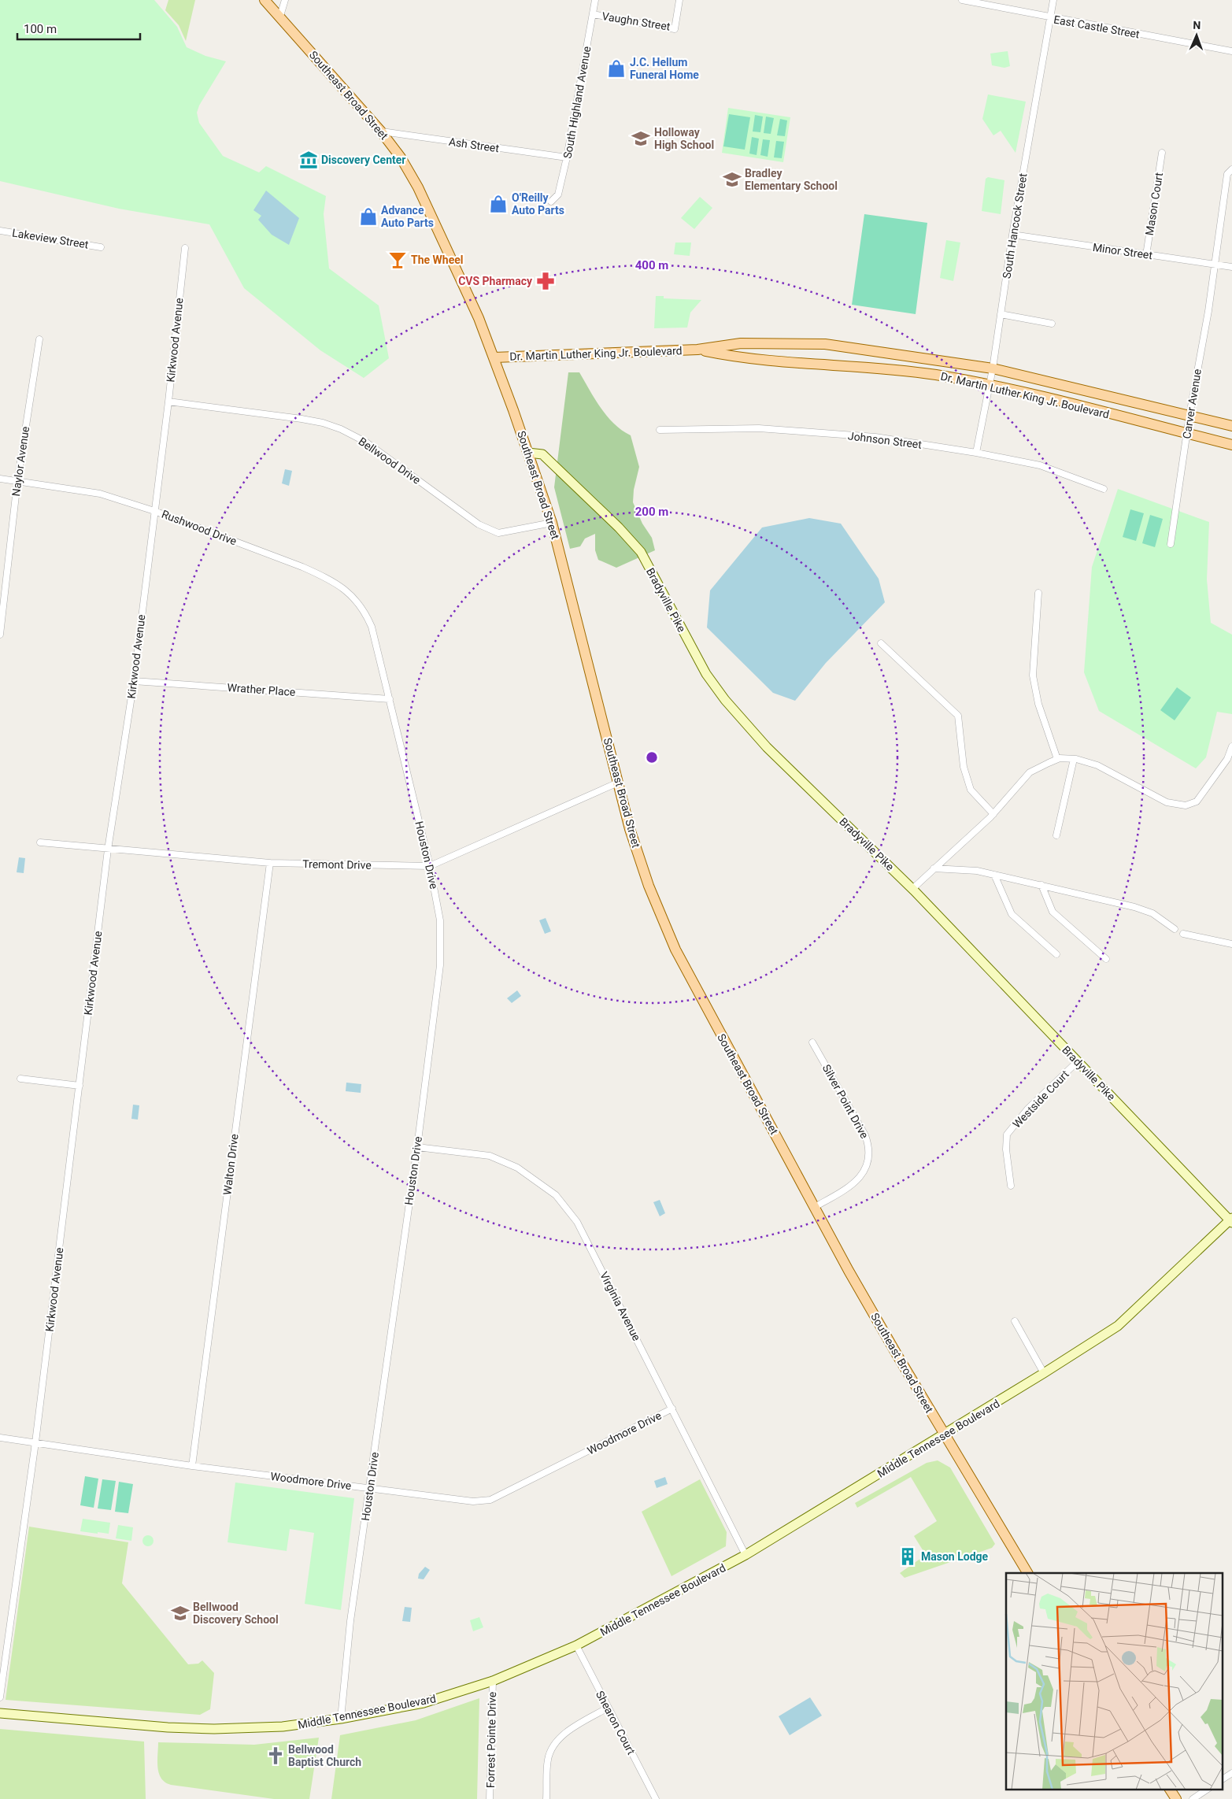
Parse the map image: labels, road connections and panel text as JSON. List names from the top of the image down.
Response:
{
  "streets": {
    "main road": [
      "Southeast Broad Street",
      "Dr. Martin Luther King Jr. Boulevard",
      "Bradyville Pike",
      "Middle Tennessee Boulevard"
    ],
    "street": [
      "Vaughn Street",
      "East Castle Street",
      "South Highland Avenue",
      "Ash Street",
      "Mason Court",
      "South Hancock Street",
      "Lakeview Street",
      "Minor Street",
      "Kirkwood Avenue",
      "Carver Avenue",
      "Johnson Street",
      "Bellwood Drive",
      "Naylor Avenue",
      "Rushwood Drive",
      "Wrather Place",
      "Houston Drive",
      "Tremont Drive",
      "Westside Court",
      "Silver Point Drive",
      "Walton Drive",
      "Virginia Avenue",
      "Woodmore Drive",
      "Shearon Court",
      "Forrest Pointe Drive"
    ]
  },
  "crossings": [
    ["Vaughn Street", "South Highland Avenue"],
    ["East Castle Street", "South Hancock Street"],
    ["Southeast Broad Street", "Ash Street"],
    ["Southeast Broad Street", "Dr. Martin Luther King Jr. Boulevard"],
    ["Southeast Broad Street", "Bellwood Drive"],
    ["Southeast Broad Street", "Bradyville Pike"],
    ["Southeast Broad Street", "Tremont Drive"],
    ["Southeast Broad Street", "Silver Point Drive"],
    ["Southeast Broad Street", "Middle Tennessee Boulevard"],
    ["South Highland Avenue", "Ash Street"],
    ["Mason Court", "Minor Street"],
    ["South Hancock Street", "Minor Street"],
    ["South Hancock Street", "Dr. Martin Luther King Jr. Boulevard"],
    ["South Hancock Street", "Johnson Street"],
    ["Minor Street", "Carver Avenue"],
    ["Kirkwood Avenue", "Bellwood Drive"],
    ["Kirkwood Avenue", "Rushwood Drive"],
    ["Kirkwood Avenue", "Wrather Place"],
    ["Kirkwood Avenue", "Tremont Drive"],
    ["Kirkwood Avenue", "Woodmore Drive"],
    ["Dr. Martin Luther King Jr. Boulevard", "Carver Avenue"],
    ["Naylor Avenue", "Rushwood Drive"],
    ["Rushwood Drive", "Houston Drive"],
    ["Bradyville Pike", "Westside Court"],
    ["Bradyville Pike", "Middle Tennessee Boulevard"],
    ["Wrather Place", "Houston Drive"],
    ["Houston Drive", "Tremont Drive"],
    ["Houston Drive", "Virginia Avenue"],
    ["Houston Drive", "Woodmore Drive"],
    ["Houston Drive", "Middle Tennessee Boulevard"],
    ["Tremont Drive", "Walton Drive"],
    ["Walton Drive", "Woodmore Drive"],
    ["Virginia Avenue", "Woodmore Drive"],
    ["Virginia Avenue", "Middle Tennessee Boulevard"],
    ["Middle Tennessee Boulevard", "Shearon Court"],
    ["Middle Tennessee Boulevard", "Forrest Pointe Drive"]
  ],
  "places": {
    "shop": ["J.C. Hellum Funeral Home", "O'Reilly Auto Parts", "Advance Auto Parts"],
    "school or university": ["Holloway High School", "Bradley Elementary School", "Bellwood Discovery School"],
    "museum": ["Discovery Center"],
    "bar": ["The Wheel"],
    "pharmacy": ["CVS Pharmacy"],
    "building": ["Mason Lodge"],
    "church": ["Bellwood Baptist Church"]
  },
  "scale_bar": "100 m",
  "north": "top",
  "rings": ["400 m", "200 m"]
}
